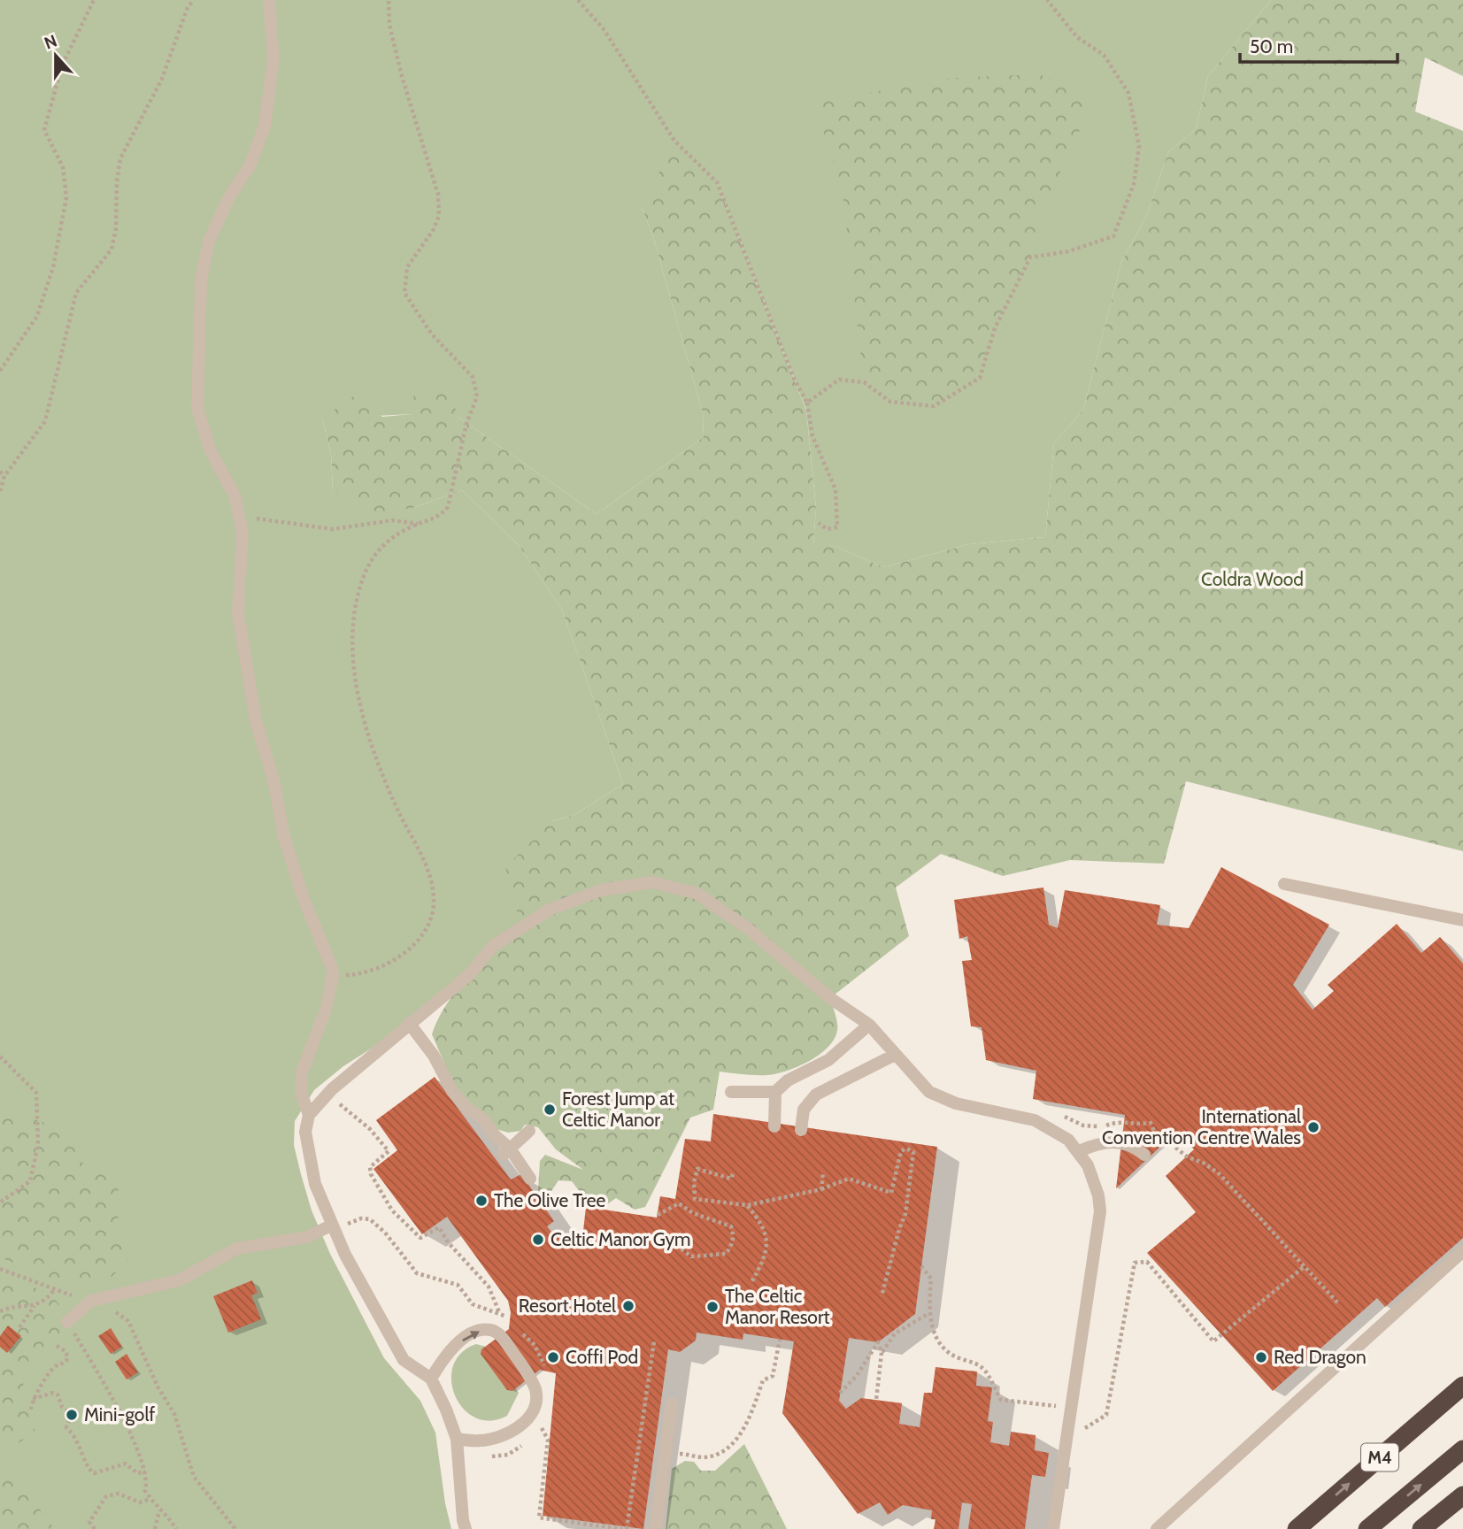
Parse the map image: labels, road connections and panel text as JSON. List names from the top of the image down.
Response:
{
  "streets": {
    "highway": ["M4"]
  },
  "parks": ["Coldra Wood"],
  "places": [
    "Forest Jump at Celtic Manor",
    "International Convention Centre Wales",
    "The Olive Tree",
    "Celtic Manor Gym",
    "Resort Hotel",
    "The Celtic Manor Resort",
    "Coffi Pod",
    "Red Dragon",
    "Mini-golf"
  ],
  "scale_bar": "50 m",
  "north": "top"
}
